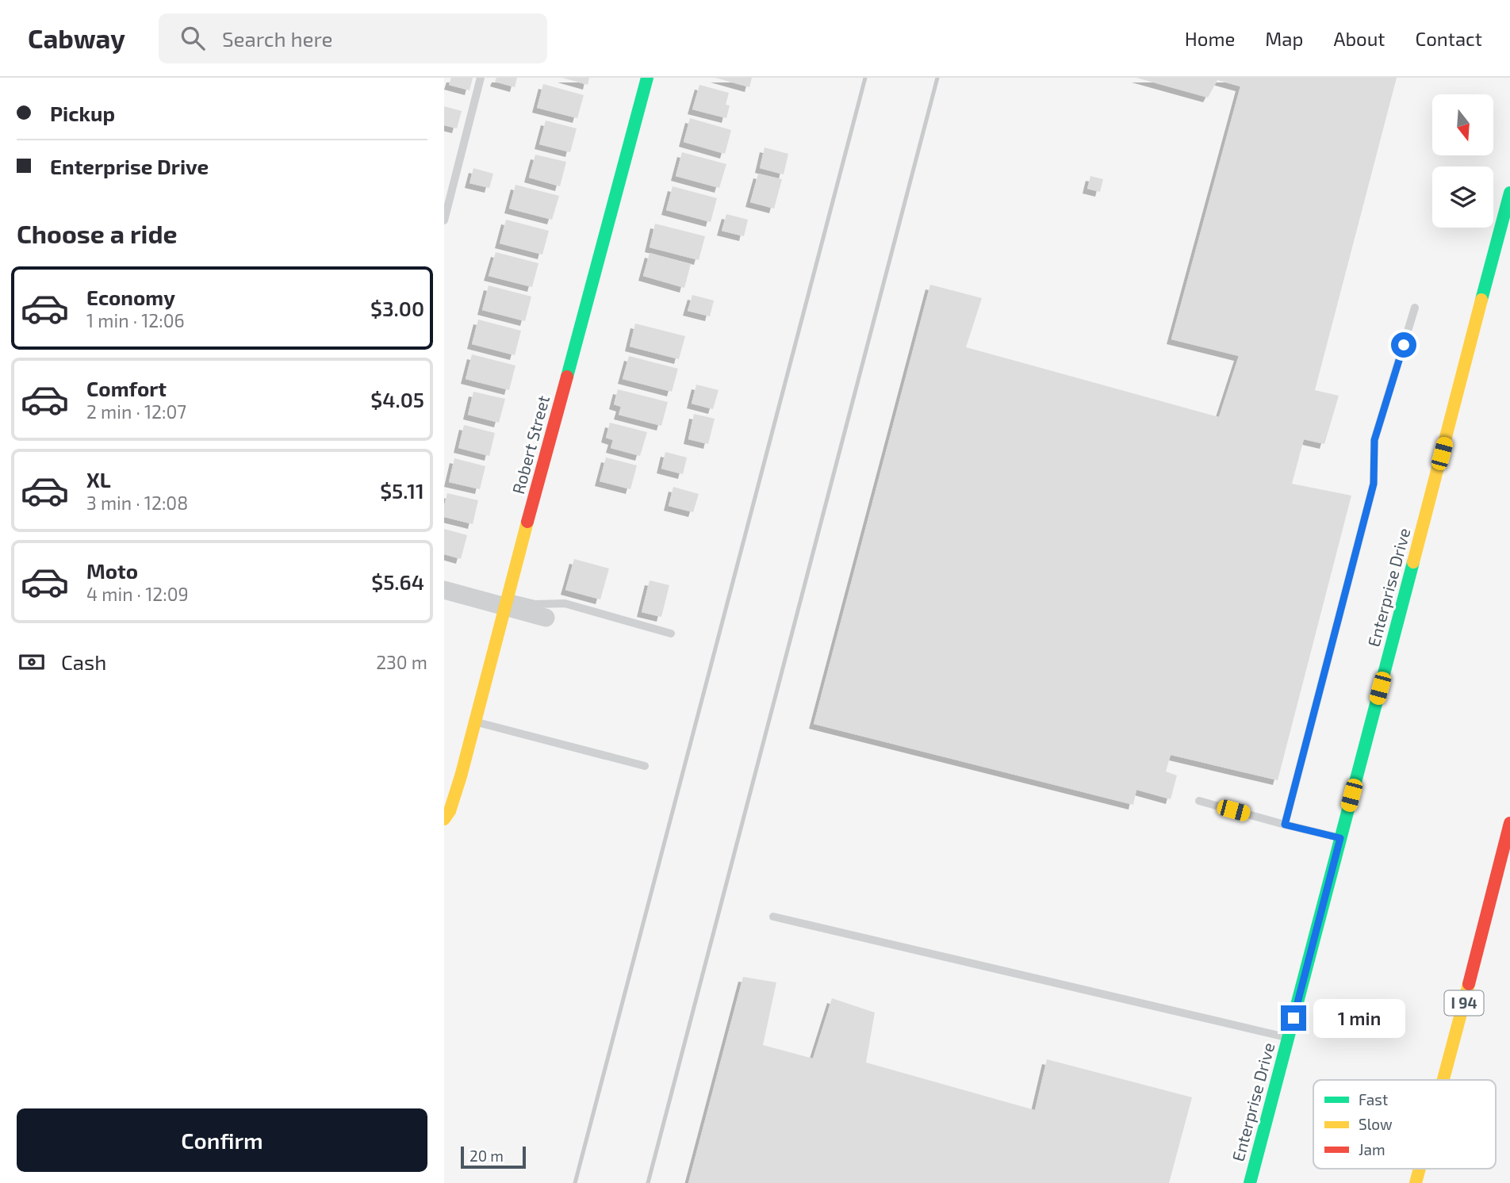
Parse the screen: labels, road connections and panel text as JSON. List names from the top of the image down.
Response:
{
  "streets": {
    "main road": ["Robert Street", "Enterprise Drive", "I 94"]
  },
  "legend": ["Fast", "Slow", "Jam"],
  "scale_bar": "20 m",
  "north": "bottom",
  "page": {
    "header": "Cabway",
    "search": "Search here",
    "nav": [
      "Home",
      "Map",
      "About",
      "Contact"
    ],
    "banner": ["Pickup", "Enterprise Drive"],
    "heading": "Choose a ride",
    "list": [
      {
        "name": "Economy",
        "note": "1 min · 12:06",
        "value": "$3.00"
      },
      {
        "name": "Comfort",
        "note": "2 min · 12:07",
        "value": "$4.05"
      },
      {
        "name": "XL",
        "note": "3 min · 12:08",
        "value": "$5.11"
      },
      {
        "name": "Moto",
        "note": "4 min · 12:09",
        "value": "$5.64"
      }
    ],
    "pay": ["Cash", "230 m"],
    "bubble": "1 min",
    "buttons": "Confirm",
    "scale": "20 m"
  }
}
